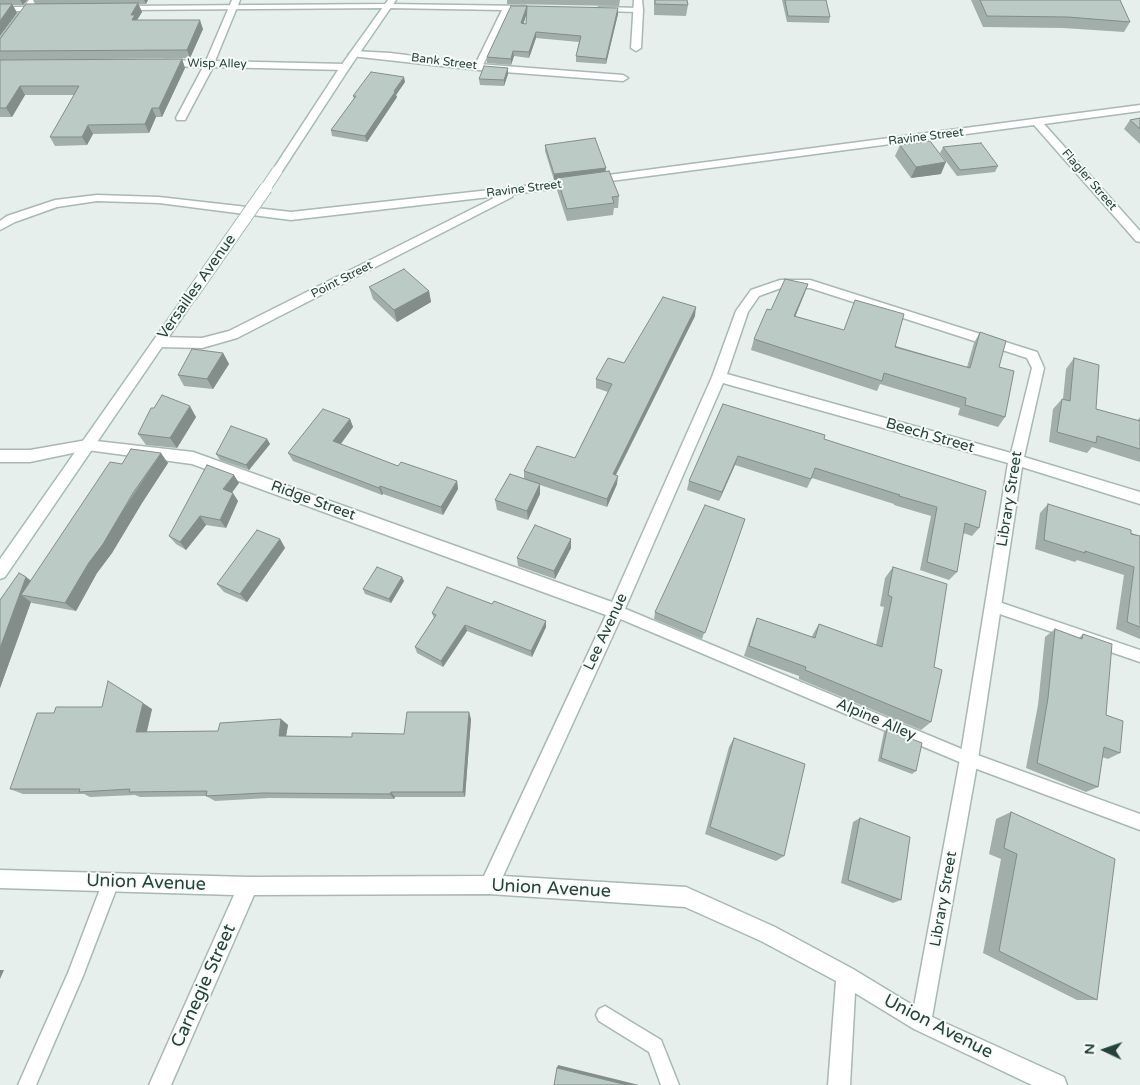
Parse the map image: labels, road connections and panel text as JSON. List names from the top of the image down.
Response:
{
  "streets": {
    "street": [
      "Bank Street",
      "Wisp Alley",
      "Ravine Street",
      "Flagler Street",
      "Point Street",
      "Versailles Avenue",
      "Beech Street",
      "Library Street",
      "Ridge Street",
      "Lee Avenue",
      "Union Avenue",
      "Carnegie Street"
    ],
    "lane": ["Alpine Alley"]
  },
  "crossings": [
    ["Bank Street", "Versailles Avenue"],
    ["Wisp Alley", "Versailles Avenue"],
    ["Ravine Street", "Flagler Street"],
    ["Ravine Street", "Point Street"],
    ["Point Street", "Versailles Avenue"],
    ["Versailles Avenue", "Ridge Street"],
    ["Beech Street", "Library Street"],
    ["Beech Street", "Lee Avenue"],
    ["Library Street", "Lee Avenue"],
    ["Library Street", "Alpine Alley"],
    ["Library Street", "Union Avenue"],
    ["Ridge Street", "Lee Avenue"],
    ["Ridge Street", "Alpine Alley"],
    ["Lee Avenue", "Alpine Alley"],
    ["Lee Avenue", "Union Avenue"],
    ["Union Avenue", "Carnegie Street"]
  ],
  "north": "left"
}
